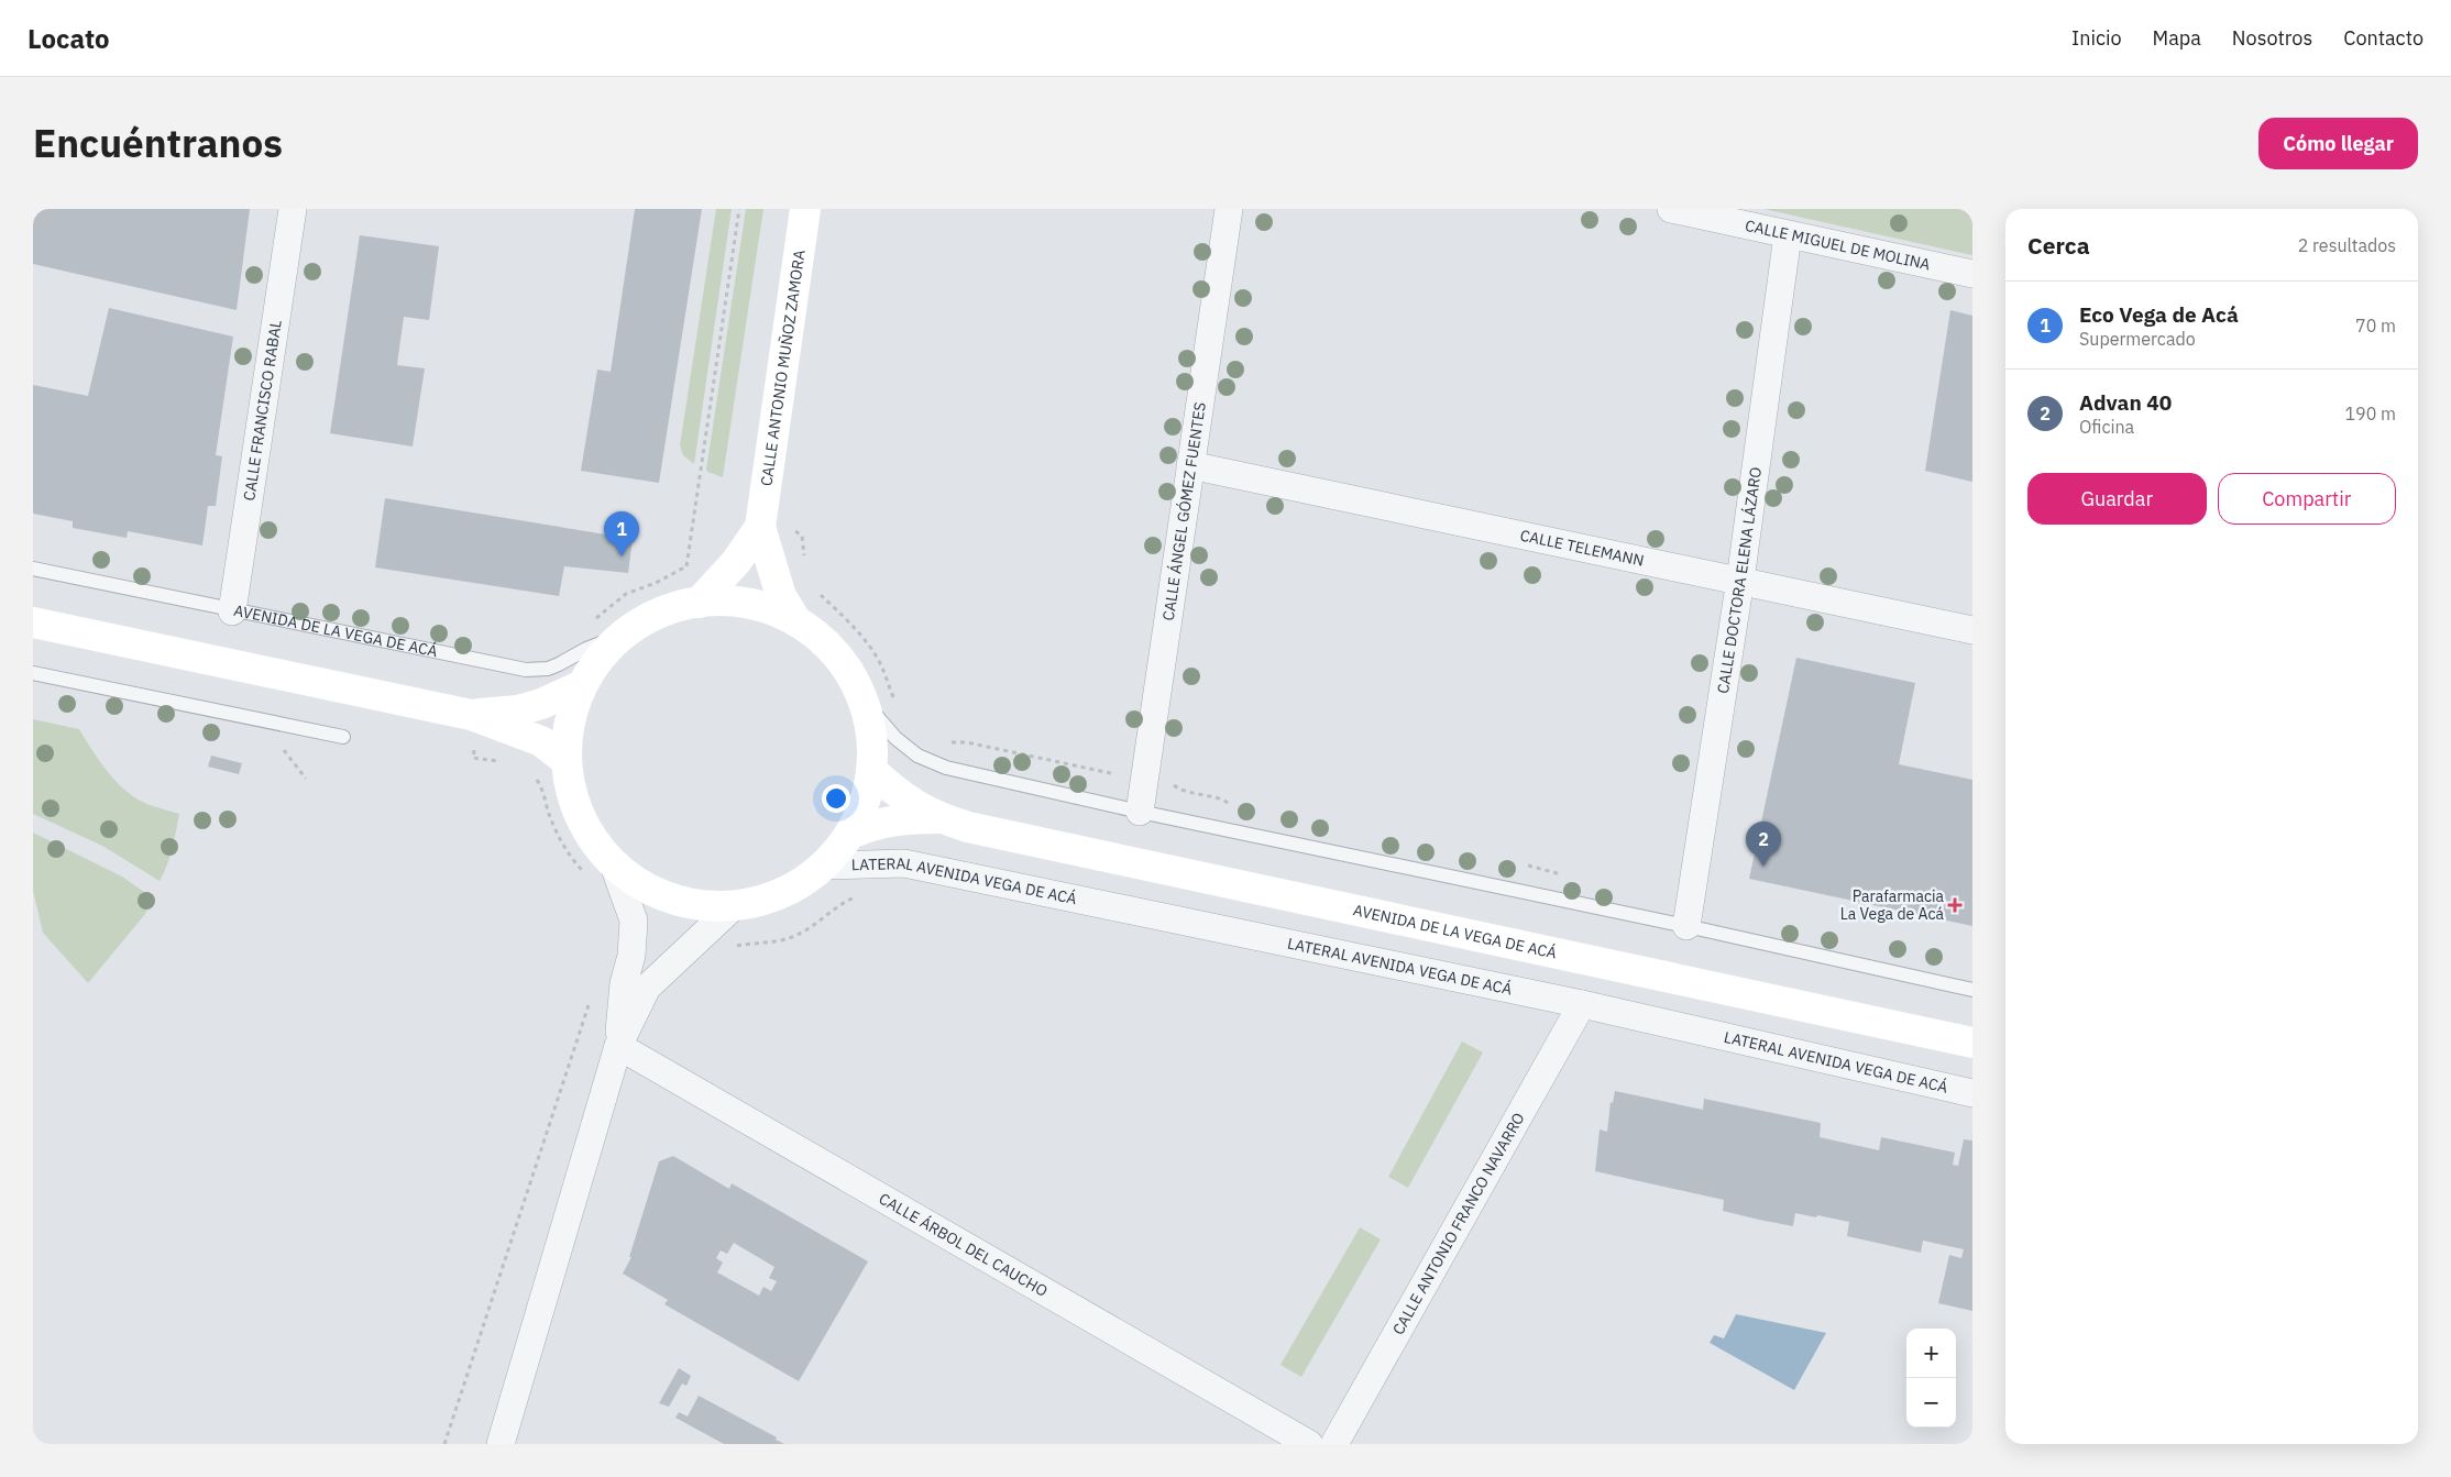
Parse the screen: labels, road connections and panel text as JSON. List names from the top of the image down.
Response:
{
  "streets": {
    "main road": ["CALLE ANTONIO MUÑOZ ZAMORA", "AVENIDA DE LA VEGA DE ACÁ"],
    "street": [
      "CALLE MIGUEL DE MOLINA",
      "CALLE FRANCISCO RABAL",
      "CALLE ÁNGEL GÓMEZ FUENTES",
      "CALLE TELEMANN",
      "CALLE DOCTORA ELENA LÁZARO",
      "LATERAL AVENIDA VEGA DE ACÁ",
      "CALLE ANTONIO FRANCO NAVARRO",
      "CALLE ÁRBOL DEL CAUCHO"
    ]
  },
  "crossings": [
    ["CALLE MIGUEL DE MOLINA", "CALLE DOCTORA ELENA LÁZARO"],
    ["CALLE FRANCISCO RABAL", "AVENIDA DE LA VEGA DE ACÁ"],
    ["CALLE ÁNGEL GÓMEZ FUENTES", "CALLE TELEMANN"],
    ["CALLE TELEMANN", "CALLE DOCTORA ELENA LÁZARO"],
    ["LATERAL AVENIDA VEGA DE ACÁ", "CALLE ANTONIO FRANCO NAVARRO"]
  ],
  "places": {
    "health": ["Parafarmacia La Vega de Acá"]
  },
  "page": {
    "header": "Locato",
    "nav": [
      "Inicio",
      "Mapa",
      "Nosotros",
      "Contacto"
    ],
    "title": "Encuéntranos",
    "buttons": [
      "Cómo llegar",
      ["Guardar", "Compartir"]
    ],
    "heading": ["Cerca", "2 resultados"],
    "list": [
      {
        "mark": "1",
        "name": "Eco Vega de Acá",
        "note": "Supermercado",
        "value": "70 m"
      },
      {
        "mark": "2",
        "name": "Advan 40",
        "note": "Oficina",
        "value": "190 m"
      }
    ],
    "pins": ["1", "2"],
    "map_buttons": ["+", "−"]
  }
}
